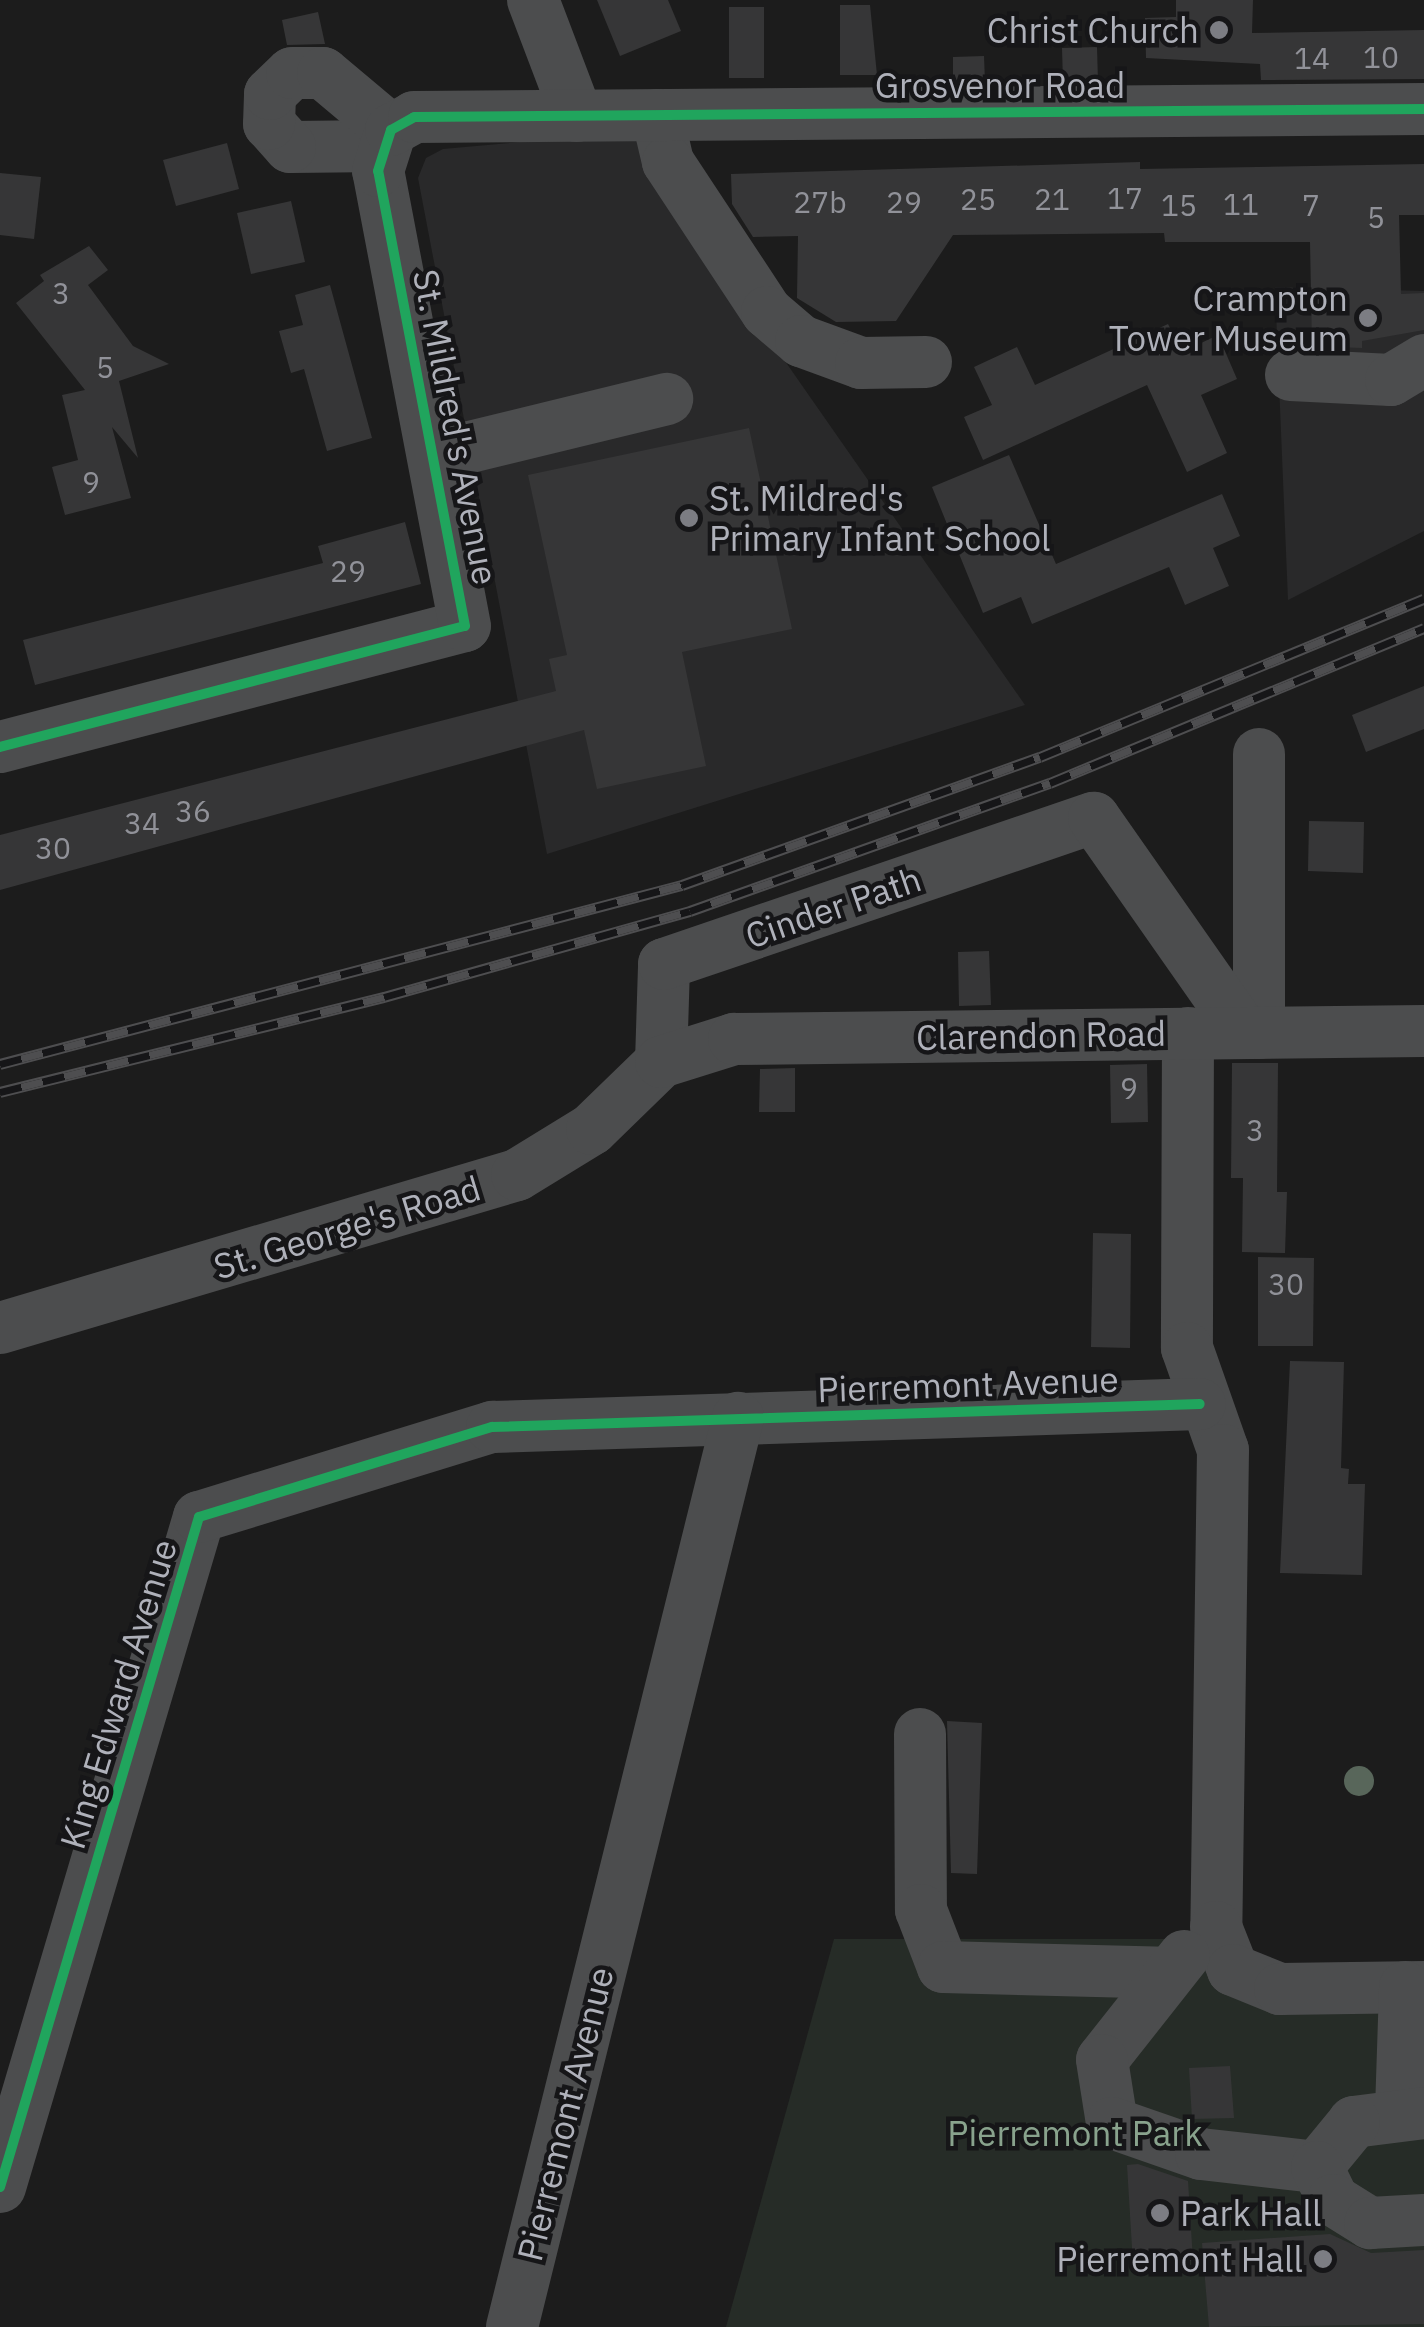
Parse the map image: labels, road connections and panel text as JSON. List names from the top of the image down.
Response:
{
  "streets": {
    "street": [
      "Grosvenor Road",
      "St. Mildred's Avenue",
      "Cinder Path",
      "Clarendon Road",
      "St. George's Road",
      "Pierremont Avenue",
      "King Edward Avenue"
    ]
  },
  "crossings": [
    ["Grosvenor Road", "St. Mildred's Avenue"],
    ["Cinder Path", "Clarendon Road"],
    ["Cinder Path", "St. George's Road"],
    ["Clarendon Road", "St. George's Road"],
    ["Pierremont Avenue", "King Edward Avenue"]
  ],
  "parks": ["Pierremont Park"],
  "places": [
    "Christ Church",
    "Crampton Tower Museum",
    "St. Mildred's Primary Infant School",
    "Park Hall",
    "Pierremont Hall"
  ],
  "house_numbers": [
    "10",
    "14",
    "17",
    "25",
    "21",
    "27b",
    "29",
    "11",
    "15",
    "7",
    "5",
    "3",
    "5",
    "9",
    "29",
    "36",
    "34",
    "30",
    "9",
    "3",
    "30"
  ]
}
